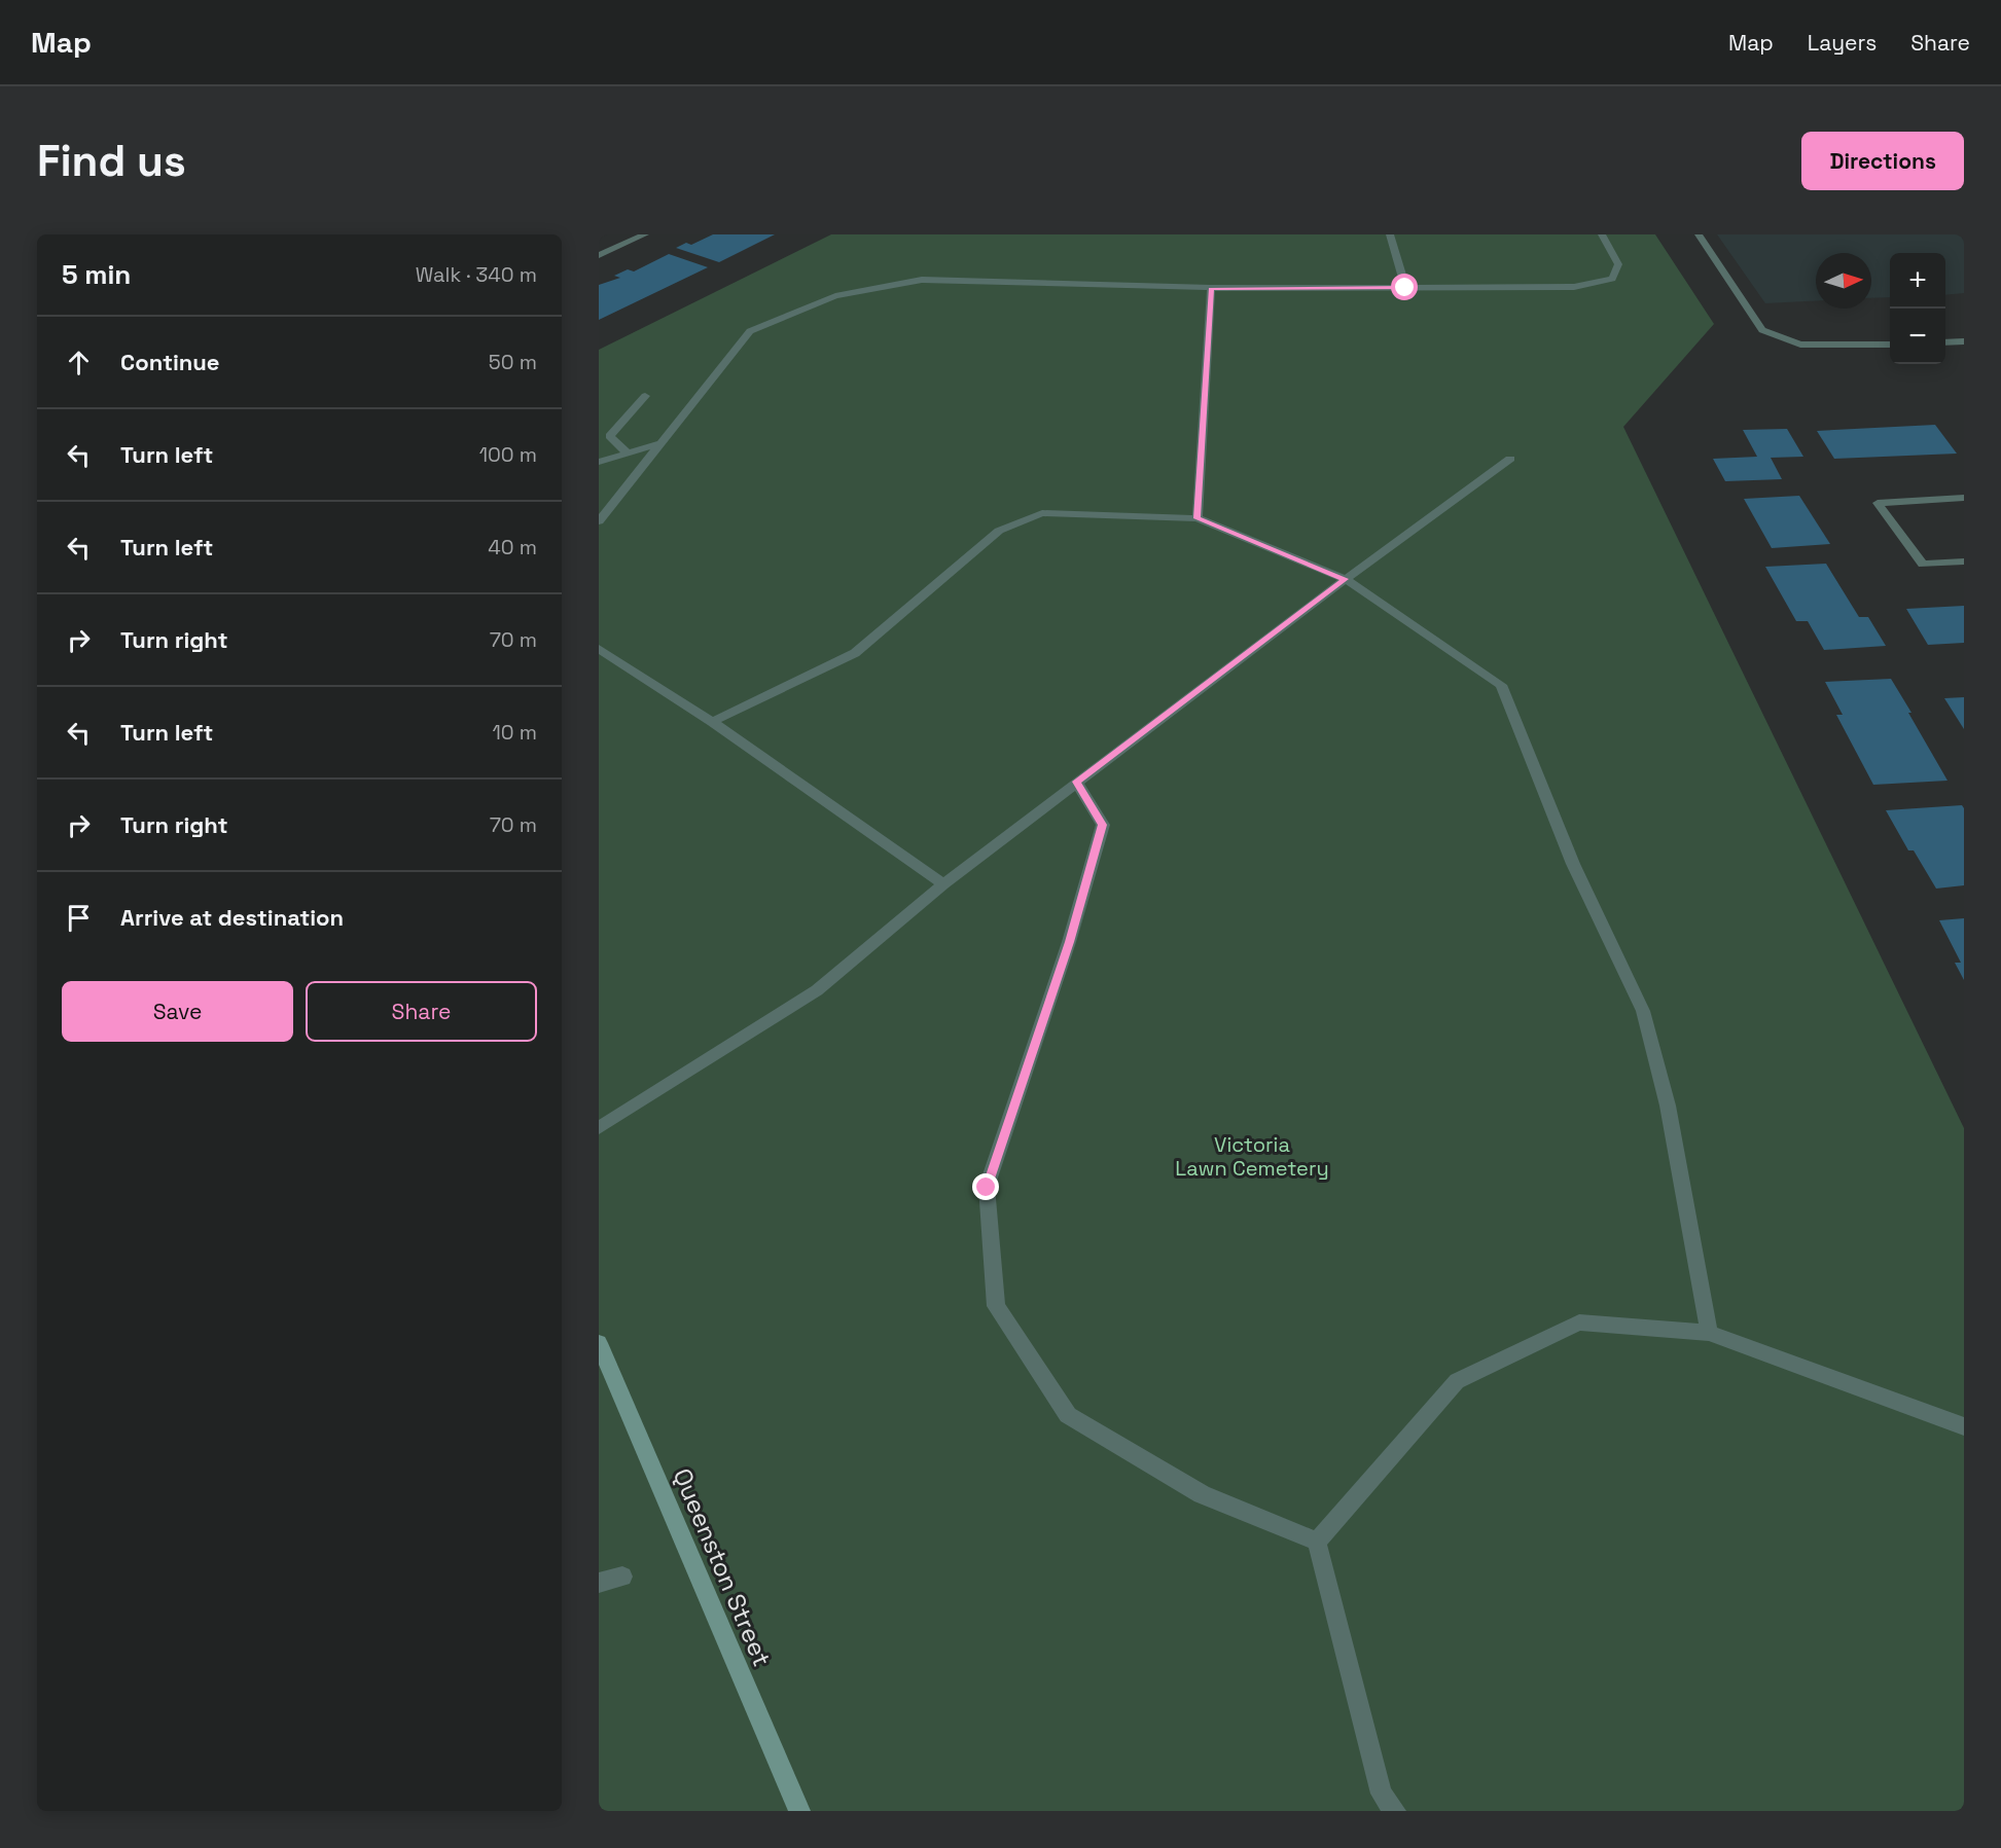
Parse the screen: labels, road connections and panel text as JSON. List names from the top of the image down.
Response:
{
  "streets": {
    "main road": ["Queenston Street"]
  },
  "parks": ["Victoria Lawn Cemetery"],
  "north": "right",
  "page": {
    "header": "Map",
    "nav": ["Map", "Layers", "Share"],
    "buttons": [
      "Directions",
      ["Save", "Share"]
    ],
    "title": "Find us",
    "heading": ["5 min", "Walk · 340 m"],
    "map_buttons": ["+", "−"],
    "list": [
      ["Continue", "50 m"],
      ["Turn left", "100 m"],
      ["Turn left", "40 m"],
      ["Turn right", "70 m"],
      ["Turn left", "10 m"],
      ["Turn right", "70 m"],
      "Arrive at destination"
    ]
  }
}
